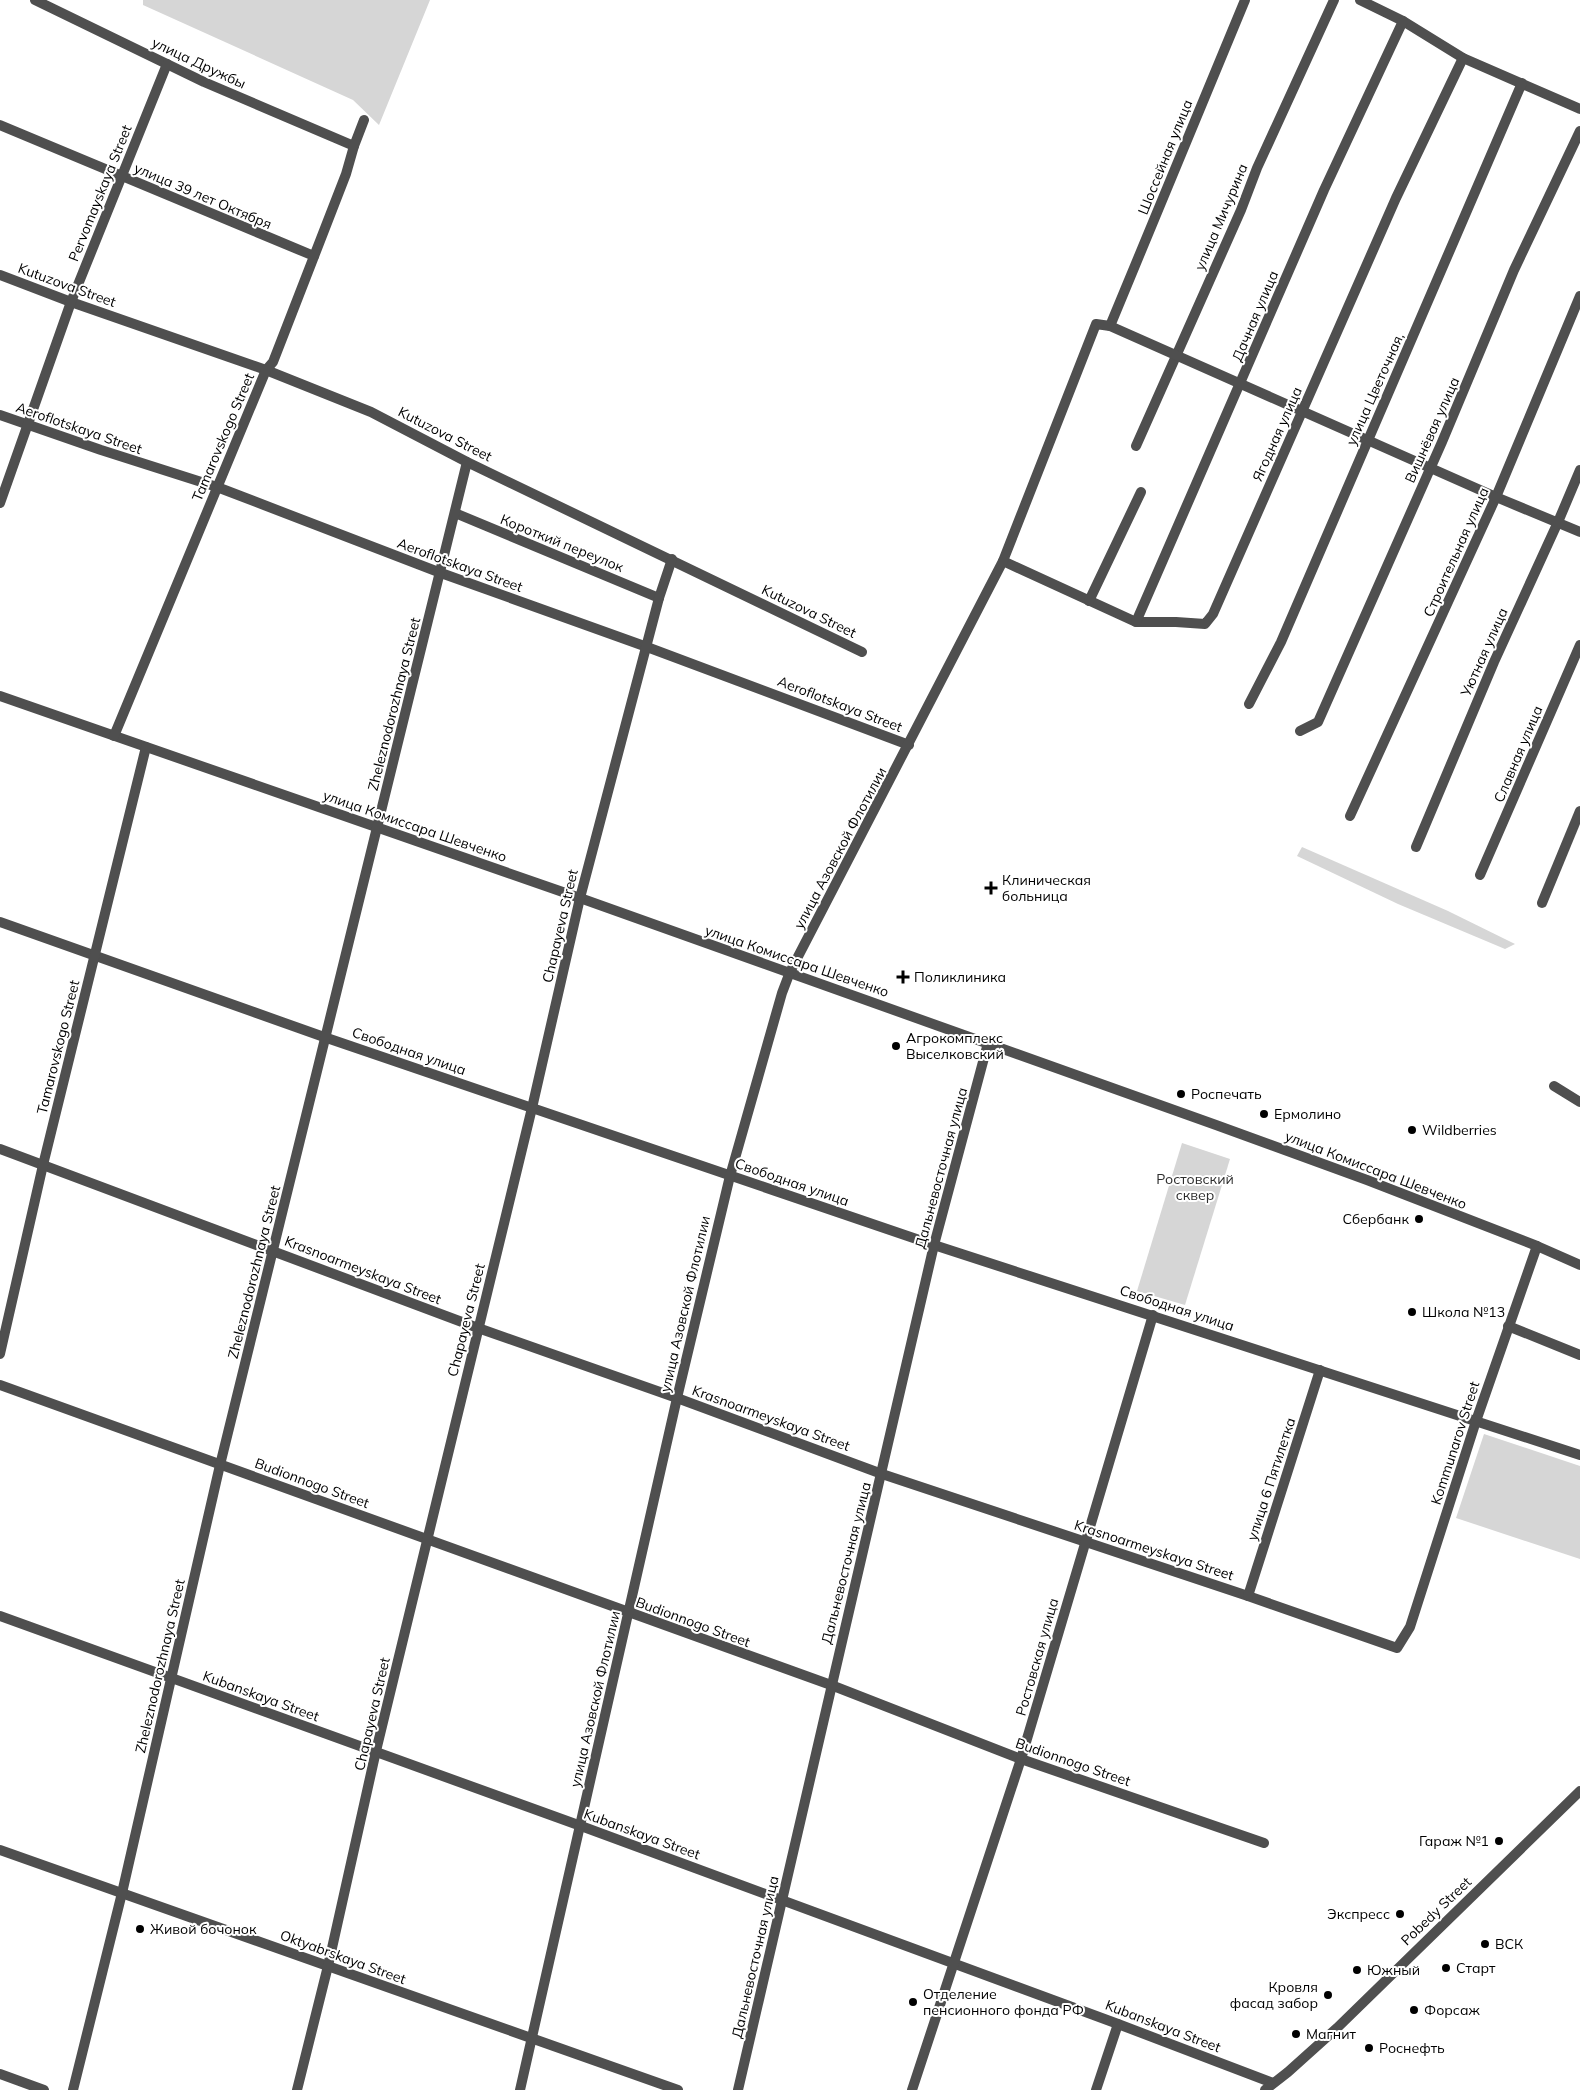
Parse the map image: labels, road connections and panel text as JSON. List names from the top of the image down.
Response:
{
  "streets": {
    "street": [
      "улица Дружбы",
      "Шоссейная улица",
      "Pervomayskaya Street",
      "улица 39 лет Октября",
      "улица Мичурина",
      "Kutuzova Street",
      "Дачная улица",
      "улица Цветочная,",
      "Aeroflotskaya Street",
      "Вишнёвая улица",
      "Ягодная улица",
      "Tamarovskogo Street",
      "Короткий переулок",
      "Строительная улица",
      "Уютная улица",
      "Zheleznodorozhnaya Street",
      "Славная улица",
      "улица Комиссара Шевченко",
      "улица Азовской Флотилии",
      "Chapayeva Street",
      "Свободная улица",
      "Дальневосточная улица",
      "Krasnoarmeyskaya Street",
      "Kommunarov Street",
      "улица 6 Пятилетка",
      "Budionnogo Street",
      "Ростовская улица",
      "Kubanskaya Street",
      "Pobedy Street",
      "Oktyabrskaya Street"
    ]
  },
  "crossings": [
    ["улица Дружбы", "Pervomayskaya Street"],
    ["улица Дружбы", "Tamarovskogo Street"],
    ["Pervomayskaya Street", "улица 39 лет Октября"],
    ["Pervomayskaya Street", "Kutuzova Street"],
    ["Pervomayskaya Street", "Aeroflotskaya Street"],
    ["улица 39 лет Октября", "Tamarovskogo Street"],
    ["Kutuzova Street", "Tamarovskogo Street"],
    ["Kutuzova Street", "Zheleznodorozhnaya Street"],
    ["Kutuzova Street", "Chapayeva Street"],
    ["Дачная улица", "Ягодная улица"],
    ["Aeroflotskaya Street", "Tamarovskogo Street"],
    ["Aeroflotskaya Street", "Zheleznodorozhnaya Street"],
    ["Aeroflotskaya Street", "улица Азовской Флотилии"],
    ["Aeroflotskaya Street", "Chapayeva Street"],
    ["Ягодная улица", "улица Азовской Флотилии"],
    ["Tamarovskogo Street", "улица Комиссара Шевченко"],
    ["Tamarovskogo Street", "Свободная улица"],
    ["Tamarovskogo Street", "Krasnoarmeyskaya Street"],
    ["Короткий переулок", "Zheleznodorozhnaya Street"],
    ["Короткий переулок", "Chapayeva Street"],
    ["Zheleznodorozhnaya Street", "улица Комиссара Шевченко"],
    ["Zheleznodorozhnaya Street", "Свободная улица"],
    ["Zheleznodorozhnaya Street", "Krasnoarmeyskaya Street"],
    ["Zheleznodorozhnaya Street", "Budionnogo Street"],
    ["Zheleznodorozhnaya Street", "Kubanskaya Street"],
    ["Zheleznodorozhnaya Street", "Oktyabrskaya Street"],
    ["улица Комиссара Шевченко", "улица Азовской Флотилии"],
    ["улица Комиссара Шевченко", "Chapayeva Street"],
    ["улица Комиссара Шевченко", "Дальневосточная улица"],
    ["улица Комиссара Шевченко", "Kommunarov Street"],
    ["улица Азовской Флотилии", "Свободная улица"],
    ["улица Азовской Флотилии", "Krasnoarmeyskaya Street"],
    ["улица Азовской Флотилии", "Budionnogo Street"],
    ["улица Азовской Флотилии", "Kubanskaya Street"],
    ["улица Азовской Флотилии", "Oktyabrskaya Street"],
    ["Chapayeva Street", "Свободная улица"],
    ["Chapayeva Street", "Krasnoarmeyskaya Street"],
    ["Chapayeva Street", "Budionnogo Street"],
    ["Chapayeva Street", "Kubanskaya Street"],
    ["Chapayeva Street", "Oktyabrskaya Street"],
    ["Свободная улица", "Дальневосточная улица"],
    ["Свободная улица", "Kommunarov Street"],
    ["Свободная улица", "улица 6 Пятилетка"],
    ["Свободная улица", "Ростовская улица"],
    ["Дальневосточная улица", "Krasnoarmeyskaya Street"],
    ["Дальневосточная улица", "Budionnogo Street"],
    ["Дальневосточная улица", "Kubanskaya Street"],
    ["Krasnoarmeyskaya Street", "Kommunarov Street"],
    ["Krasnoarmeyskaya Street", "улица 6 Пятилетка"],
    ["Krasnoarmeyskaya Street", "Ростовская улица"],
    ["Budionnogo Street", "Ростовская улица"],
    ["Ростовская улица", "Kubanskaya Street"],
    ["Kubanskaya Street", "Pobedy Street"]
  ],
  "parks": ["Ростовский сквер"],
  "places": {
    "health": ["Клиническая больница", "Поликлиника"],
    "other": [
      "Агрокомплекс Выселковский",
      "Роспечать",
      "Ермолино",
      "Wildberries",
      "Сбербанк",
      "Школа №13",
      "Гараж №1",
      "Экспресс",
      "Живой бочонок",
      "ВСК",
      "Старт",
      "Южный",
      "Кровля фасад забор",
      "Отделение пенсионного фонда РФ",
      "Форсаж",
      "Магнит",
      "Роснефть"
    ]
  }
}
